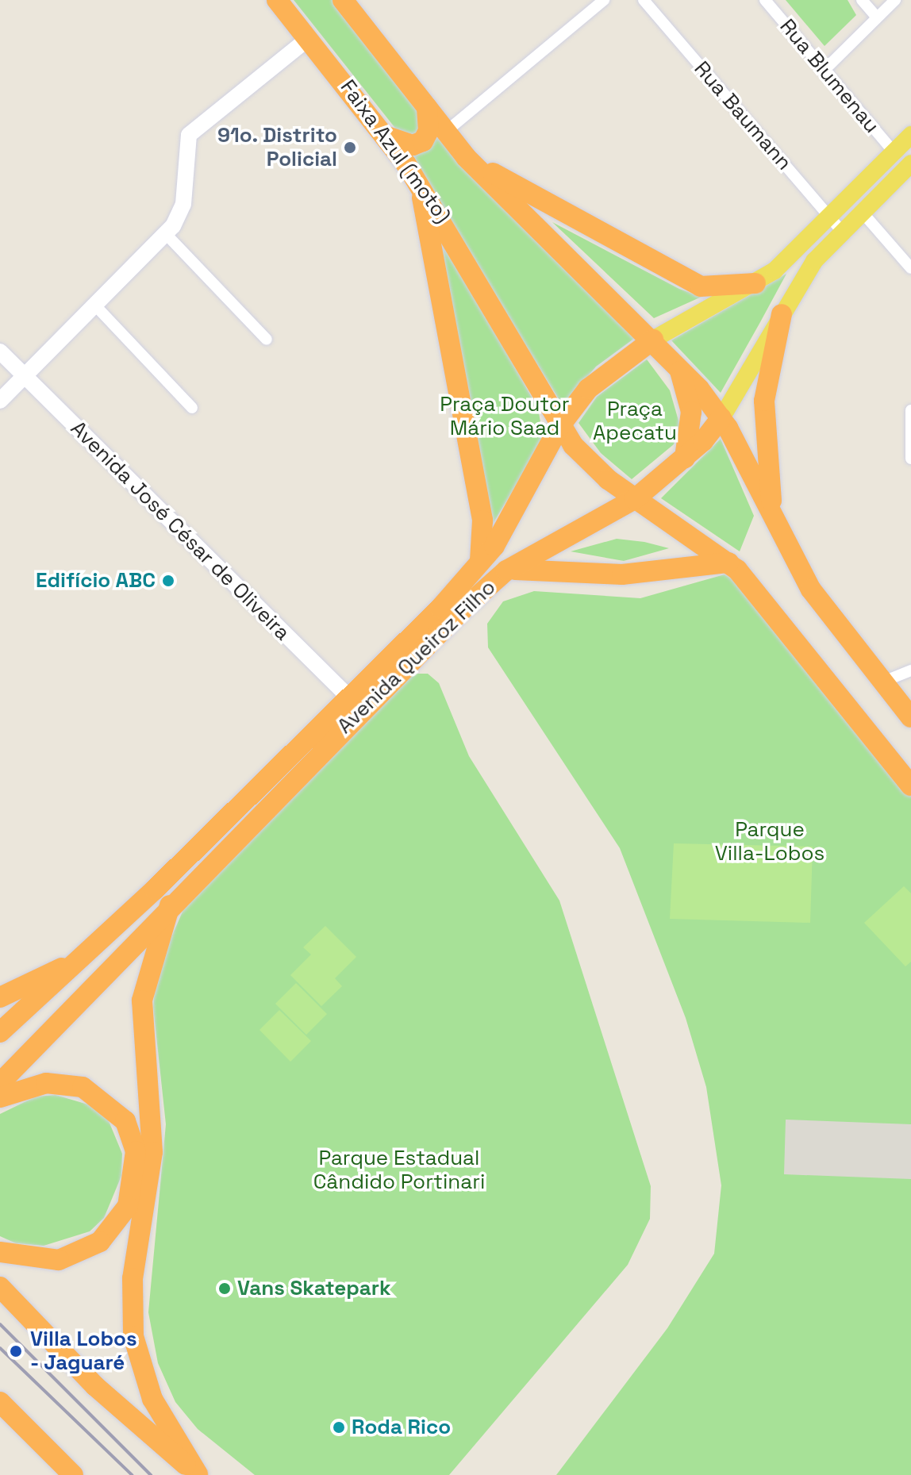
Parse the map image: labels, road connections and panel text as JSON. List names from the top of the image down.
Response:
{
  "streets": {
    "highway": ["Avenida Queiroz Filho"],
    "street": [
      "Rua Blumenau",
      "Rua Baumann",
      "Faixa Azul (moto)",
      "Avenida José César de Oliveira"
    ]
  },
  "crossings": [
    ["Rua Blumenau", "Avenida Queiroz Filho"],
    ["Rua Baumann", "Avenida Queiroz Filho"],
    ["Avenida José César de Oliveira", "Avenida Queiroz Filho"]
  ],
  "parks": [
    "Praça Doutor Mário Saad",
    "Praça Apecatu",
    "Parque Villa-Lobos",
    "Parque Estadual Cândido Portinari"
  ],
  "places": [
    "91o. Distrito Policial",
    "Edifício ABC",
    "Vans Skatepark",
    "Villa Lobos - Jaguaré",
    "Roda Rico"
  ]
}
